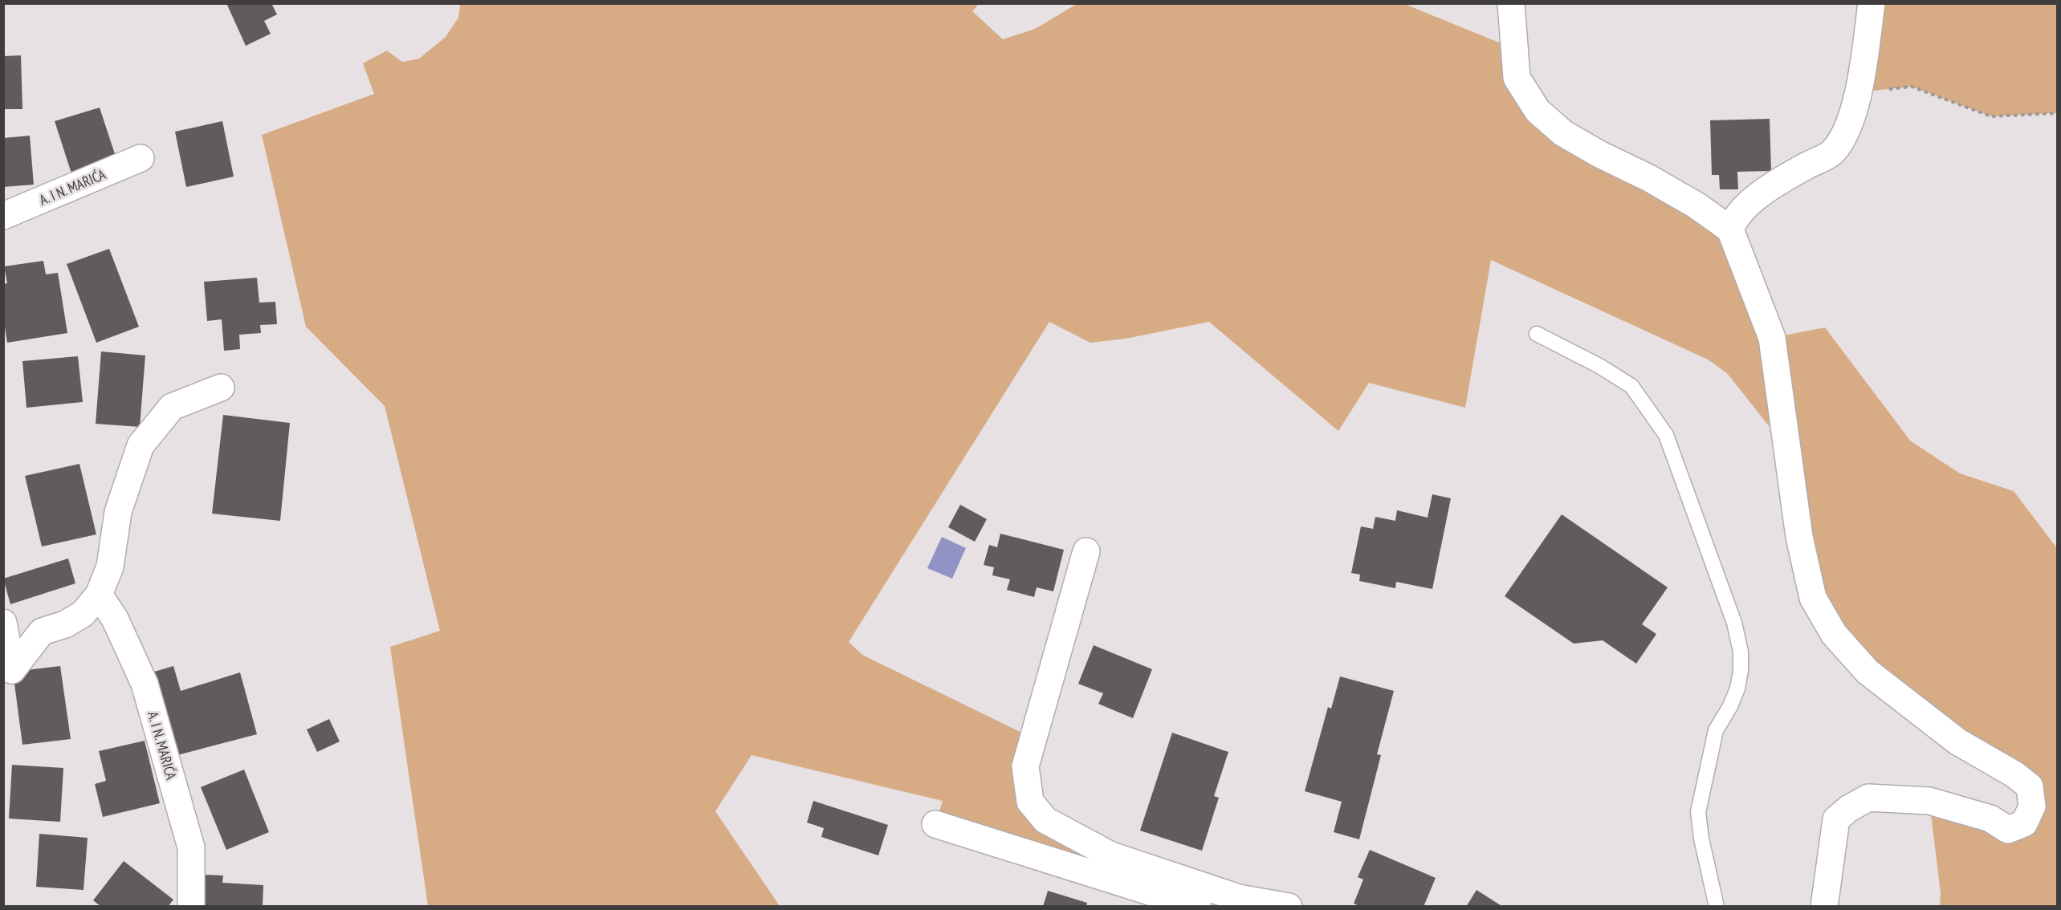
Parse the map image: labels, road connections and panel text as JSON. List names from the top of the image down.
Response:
{
  "streets": {
    "street": ["A. I N. MARIĆA"]
  }
}
